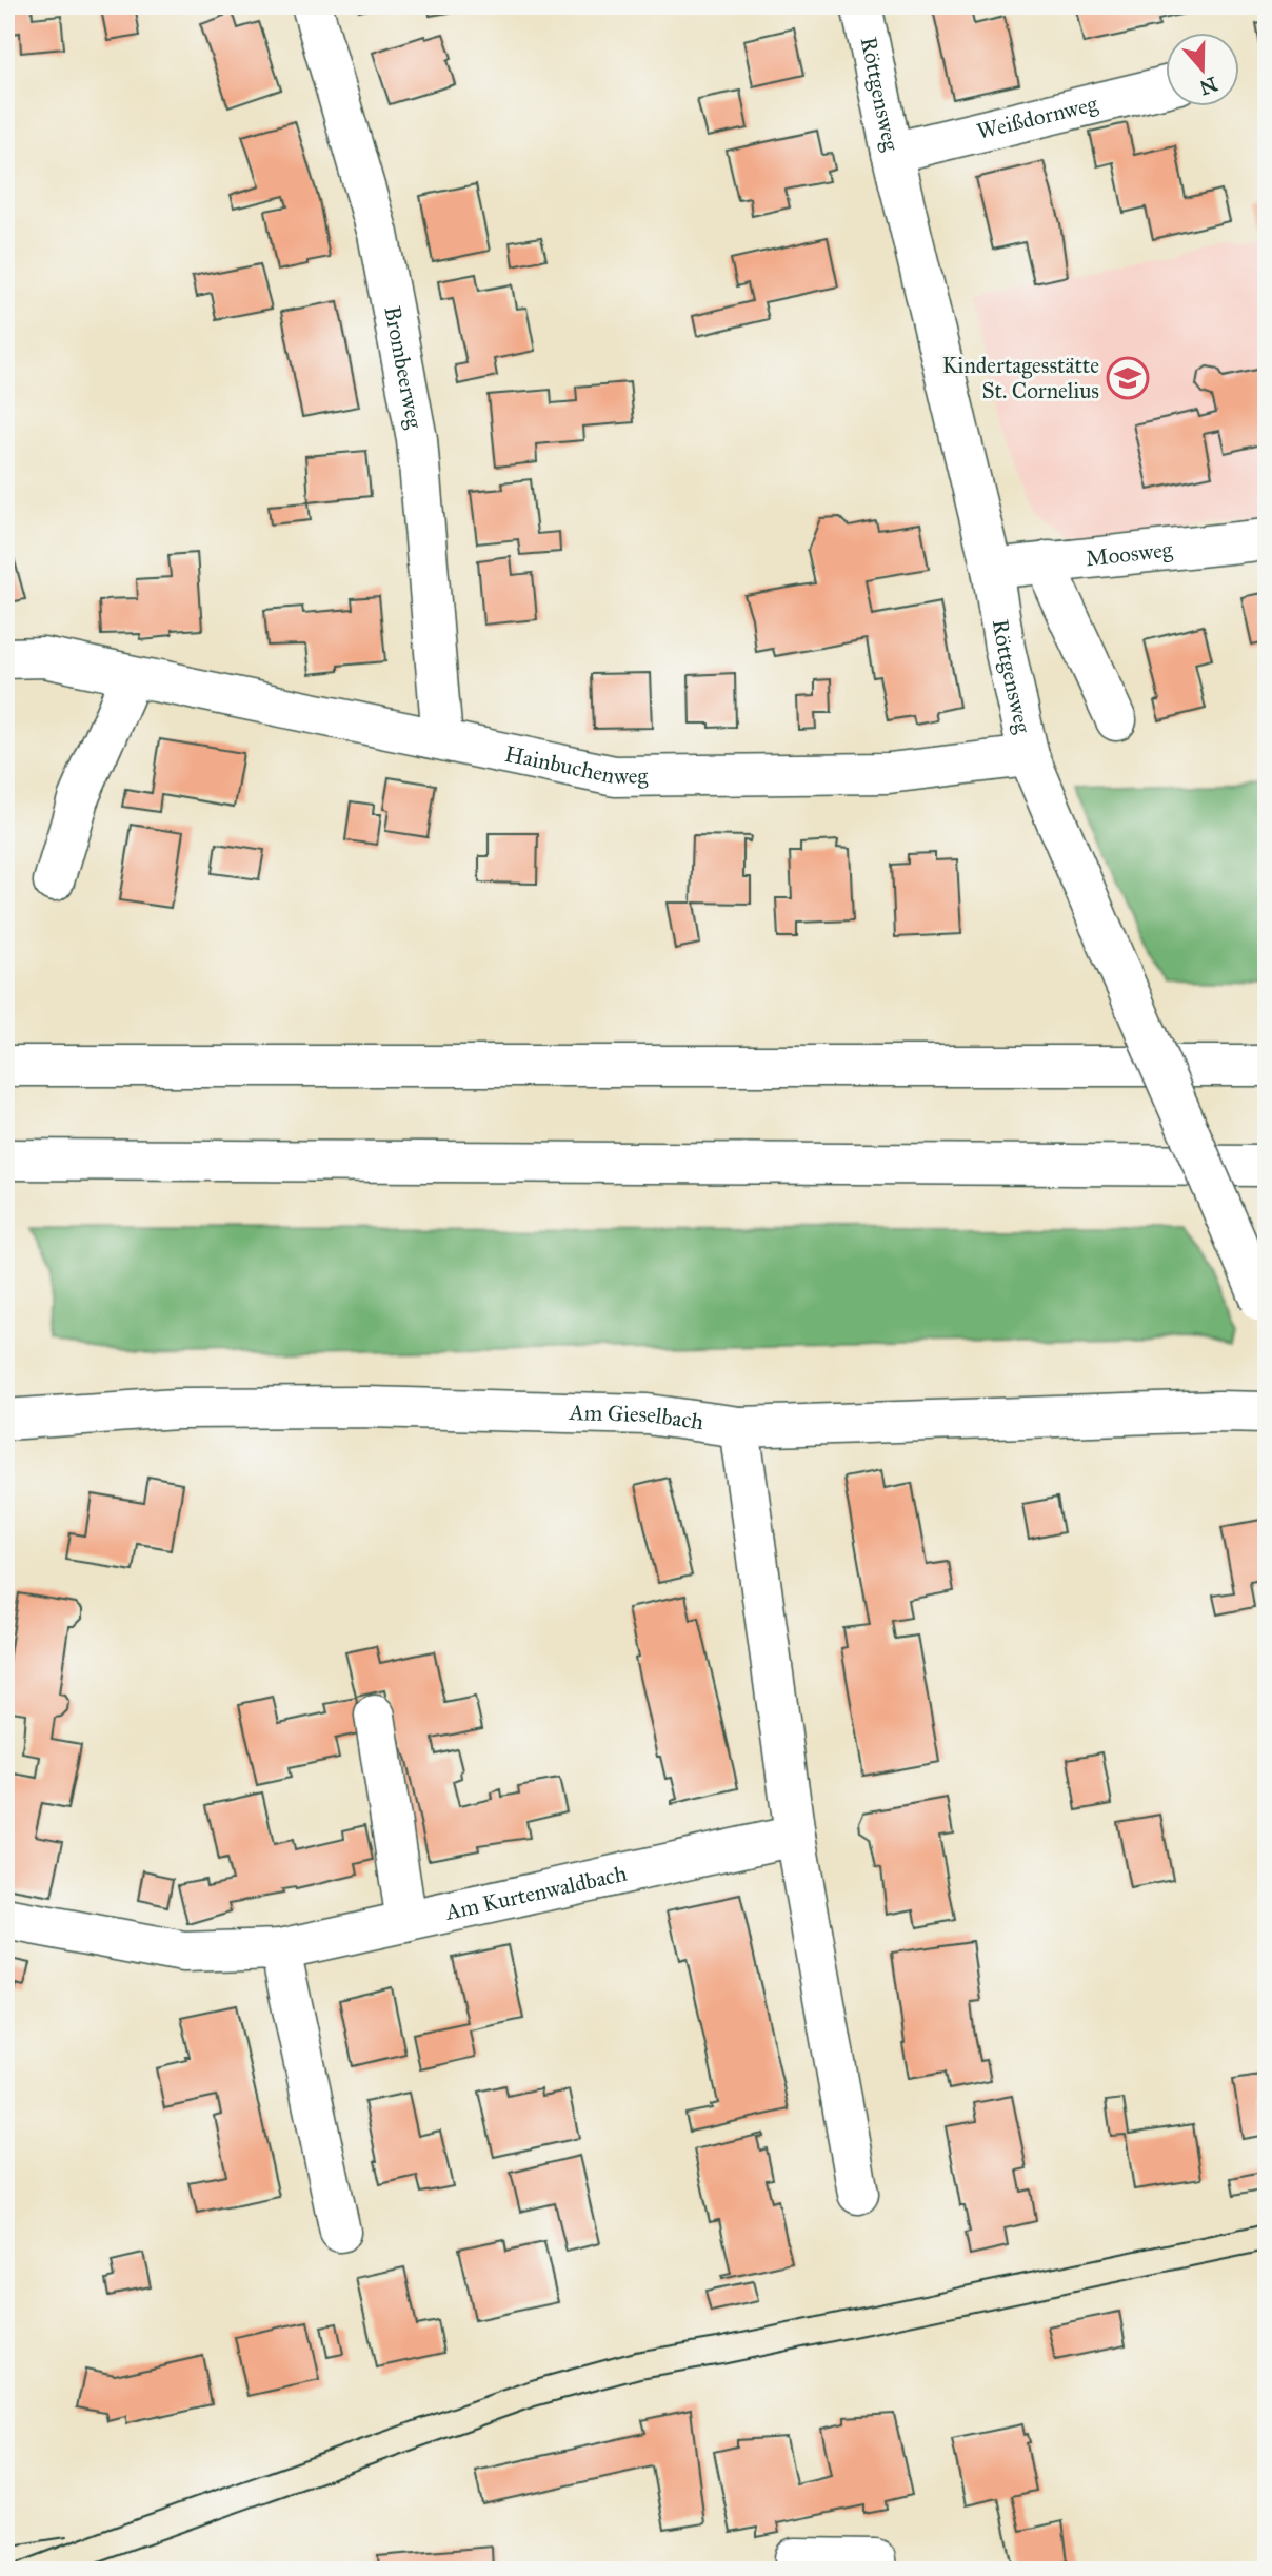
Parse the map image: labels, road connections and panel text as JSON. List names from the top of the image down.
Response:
{
  "streets": {
    "main road": [
      "Röttgensweg",
      "Weißdornweg",
      "Brombeerweg",
      "Moosweg",
      "Hainbuchenweg",
      "Am Gieselbach",
      "Am Kurtenwaldbach"
    ]
  },
  "crossings": [
    ["Röttgensweg", "Weißdornweg"],
    ["Röttgensweg", "Moosweg"],
    ["Röttgensweg", "Hainbuchenweg"],
    ["Brombeerweg", "Hainbuchenweg"]
  ],
  "places": {
    "school or university": ["Kindertagesstätte St. Cornelius"]
  },
  "north": "bottom"
}
